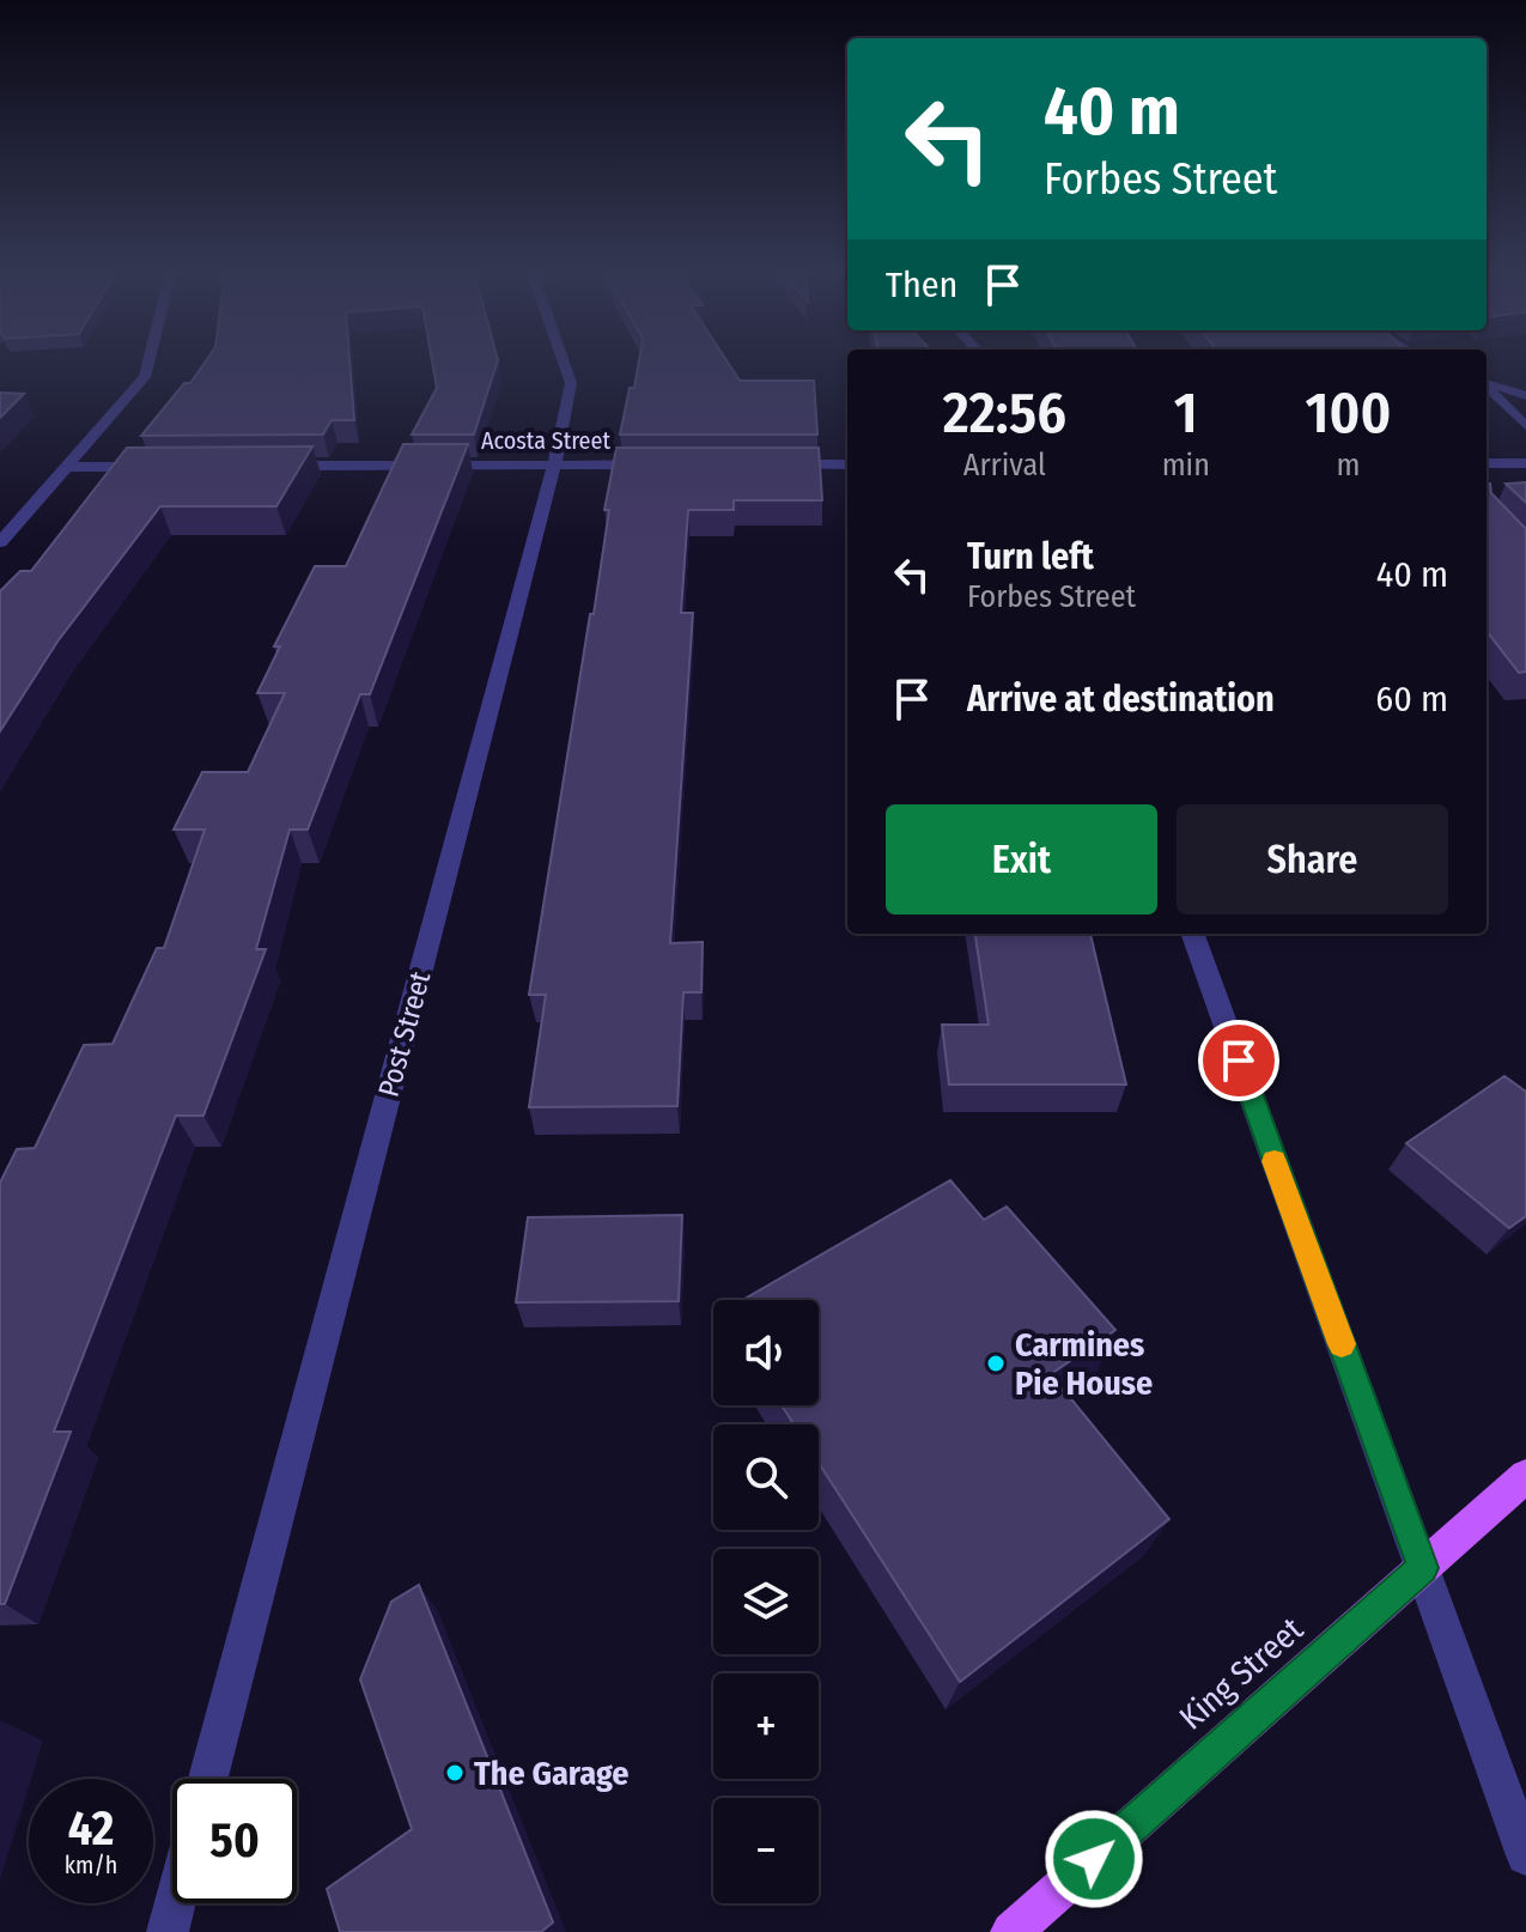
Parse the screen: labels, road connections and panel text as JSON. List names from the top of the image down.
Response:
{
  "streets": {
    "main road": ["King Street"],
    "street": ["Acosta Street", "Post Street"]
  },
  "crossings": [
    ["Acosta Street", "Post Street"]
  ],
  "places": ["Carmines Pie House", "The Garage"],
  "page": {
    "turn": ["40 m", "Forbes Street"],
    "then": "Then",
    "eta": [
      "22:56",
      "Arrival",
      "1",
      "min",
      "100",
      "m"
    ],
    "list": [
      {
        "name": "Turn left",
        "note": "Forbes Street",
        "value": "40 m"
      },
      {
        "name": "Arrive at destination",
        "value": "60 m"
      }
    ],
    "buttons": ["Exit", "Share"],
    "map_buttons": ["+", "−"],
    "speed": "42 km/h",
    "limit": "50"
  }
}
